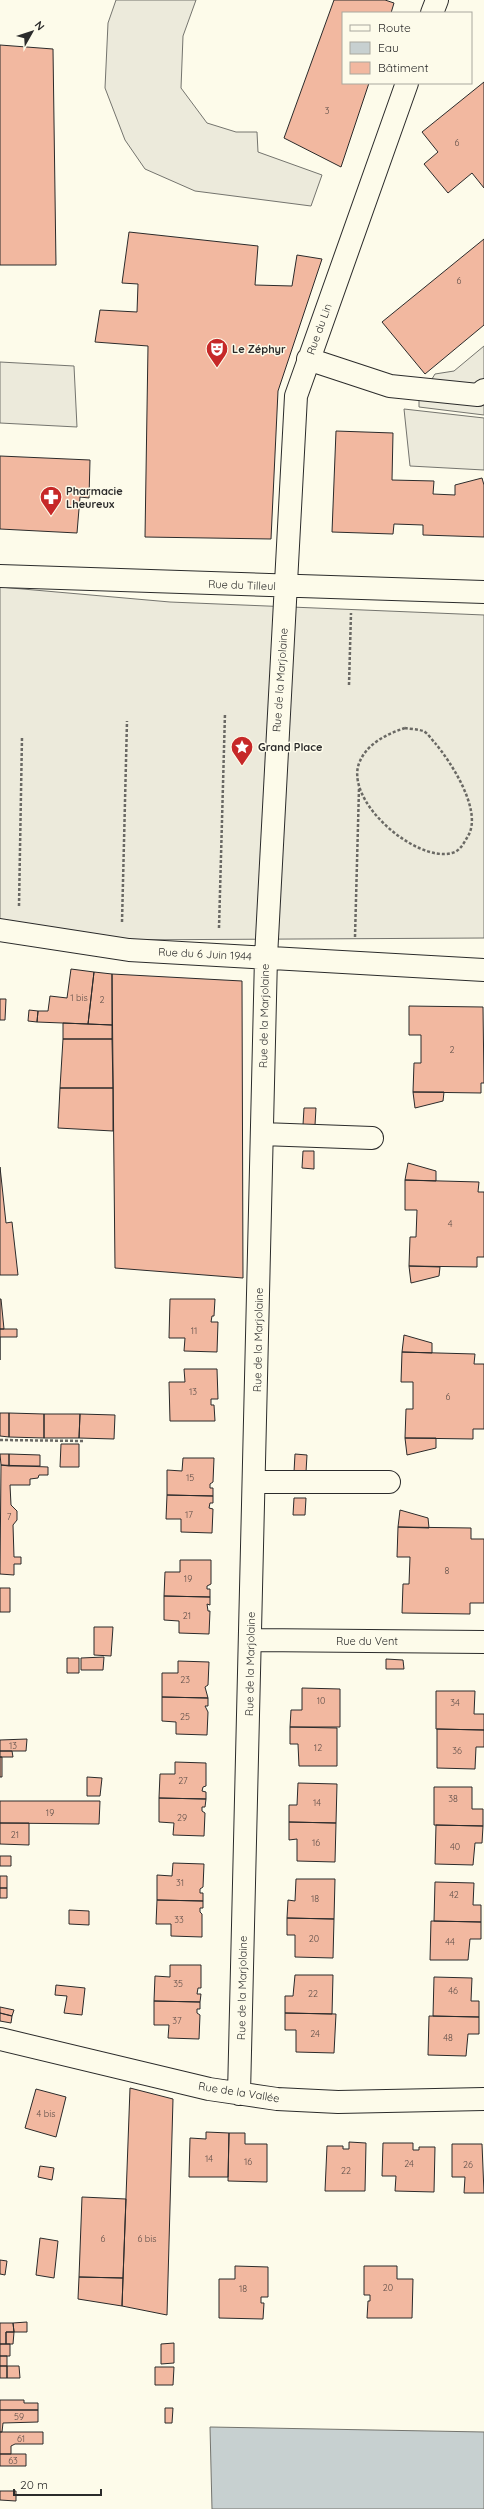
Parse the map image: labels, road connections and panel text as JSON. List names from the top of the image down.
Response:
{
  "streets": {
    "street": [
      "Rue du Lin",
      "Rue du Tilleul",
      "Rue de la Marjolaine",
      "Rue du 6 Juin 1944",
      "Rue du Vent",
      "Rue de la Vallée"
    ]
  },
  "crossings": [
    ["Rue du Lin", "Rue du Tilleul"],
    ["Rue du Lin", "Rue de la Marjolaine"],
    ["Rue du Tilleul", "Rue de la Marjolaine"],
    ["Rue de la Marjolaine", "Rue du 6 Juin 1944"],
    ["Rue de la Marjolaine", "Rue du Vent"],
    ["Rue de la Marjolaine", "Rue de la Vallée"]
  ],
  "places": {
    "theatre": ["Le Zéphyr"],
    "pharmacy": ["Pharmacie Lheureux"],
    "place": ["Grand Place"]
  },
  "house_numbers": [
    "3",
    "6",
    "6",
    "1 bis",
    "2",
    "2",
    "4",
    "11",
    "13",
    "6",
    "15",
    "17",
    "7",
    "8",
    "19",
    "21",
    "23",
    "10",
    "34",
    "25",
    "13",
    "12",
    "36",
    "27",
    "38",
    "14",
    "19",
    "29",
    "21",
    "16",
    "40",
    "31",
    "42",
    "18",
    "33",
    "20",
    "44",
    "35",
    "46",
    "22",
    "37",
    "24",
    "48",
    "4 bis",
    "14",
    "16",
    "24",
    "26",
    "22",
    "6",
    "6 bis",
    "20",
    "18",
    "59",
    "61",
    "63"
  ],
  "legend": ["Route", "Eau", "Bâtiment"],
  "scale_bar": "20 m",
  "north": "top right"
}
